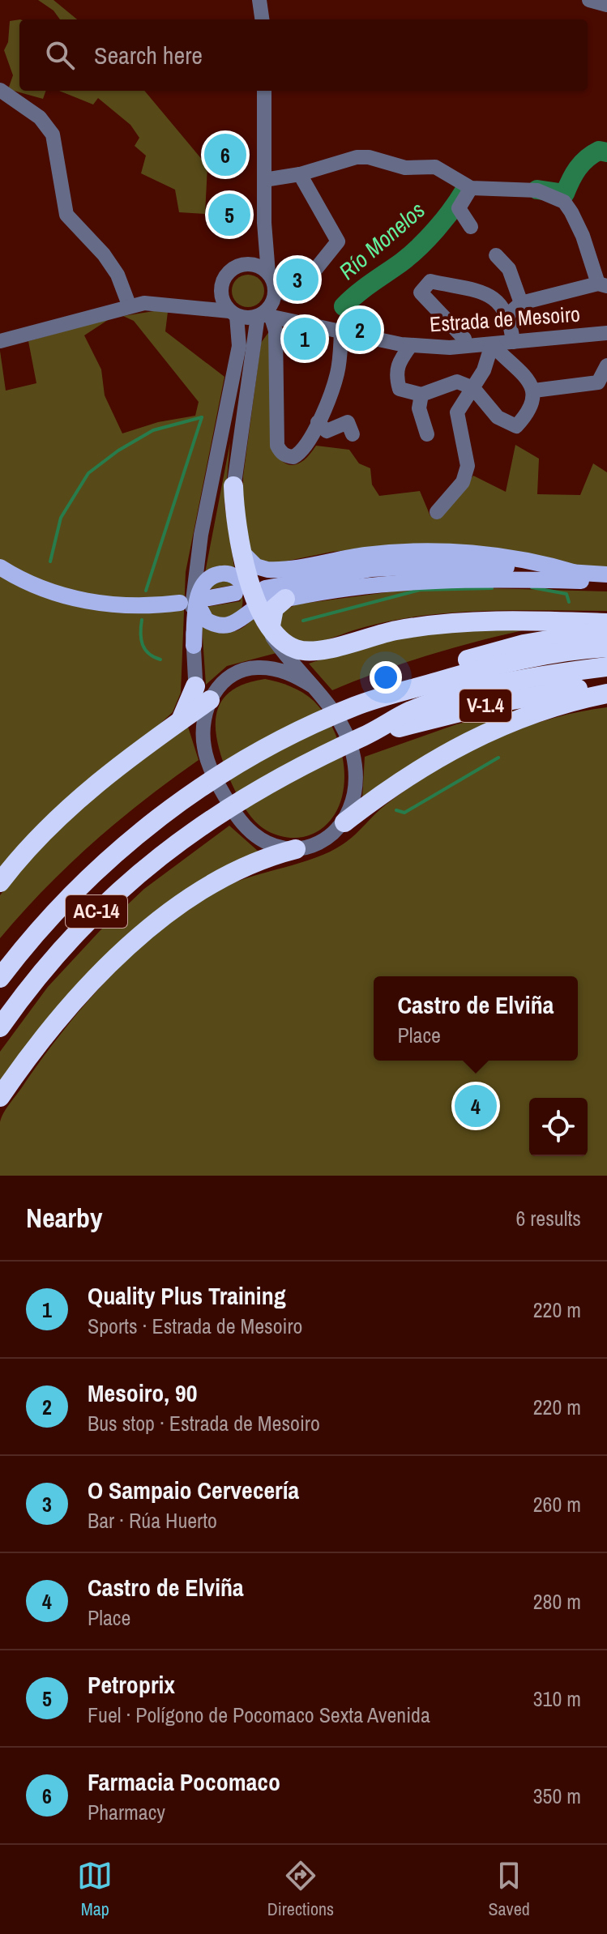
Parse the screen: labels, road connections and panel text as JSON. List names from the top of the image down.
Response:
{
  "streets": {
    "highway": ["V-1.4", "AC-14"],
    "street": ["Estrada de Mesoiro"]
  },
  "crossings": [
    ["V-1.4", "AC-14"]
  ],
  "water": ["Río Monelos"],
  "page": {
    "search": "Search here",
    "pins": [
      "6",
      "5",
      "3",
      "2",
      "1",
      "4"
    ],
    "popup": ["Castro de Elviña", "Place"],
    "heading": ["Nearby", "6 results"],
    "list": [
      {
        "mark": "1",
        "name": "Quality Plus Training",
        "note": "Sports · Estrada de Mesoiro",
        "value": "220 m"
      },
      {
        "mark": "2",
        "name": "Mesoiro, 90",
        "note": "Bus stop · Estrada de Mesoiro",
        "value": "220 m"
      },
      {
        "mark": "3",
        "name": "O Sampaio Cervecería",
        "note": "Bar · Rúa Huerto",
        "value": "260 m"
      },
      {
        "mark": "4",
        "name": "Castro de Elviña",
        "note": "Place",
        "value": "280 m"
      },
      {
        "mark": "5",
        "name": "Petroprix",
        "note": "Fuel · Polígono de Pocomaco Sexta Avenida",
        "value": "310 m"
      },
      {
        "mark": "6",
        "name": "Farmacia Pocomaco",
        "note": "Pharmacy",
        "value": "350 m"
      }
    ],
    "nav": ["Map", "Directions", "Saved"]
  }
}
